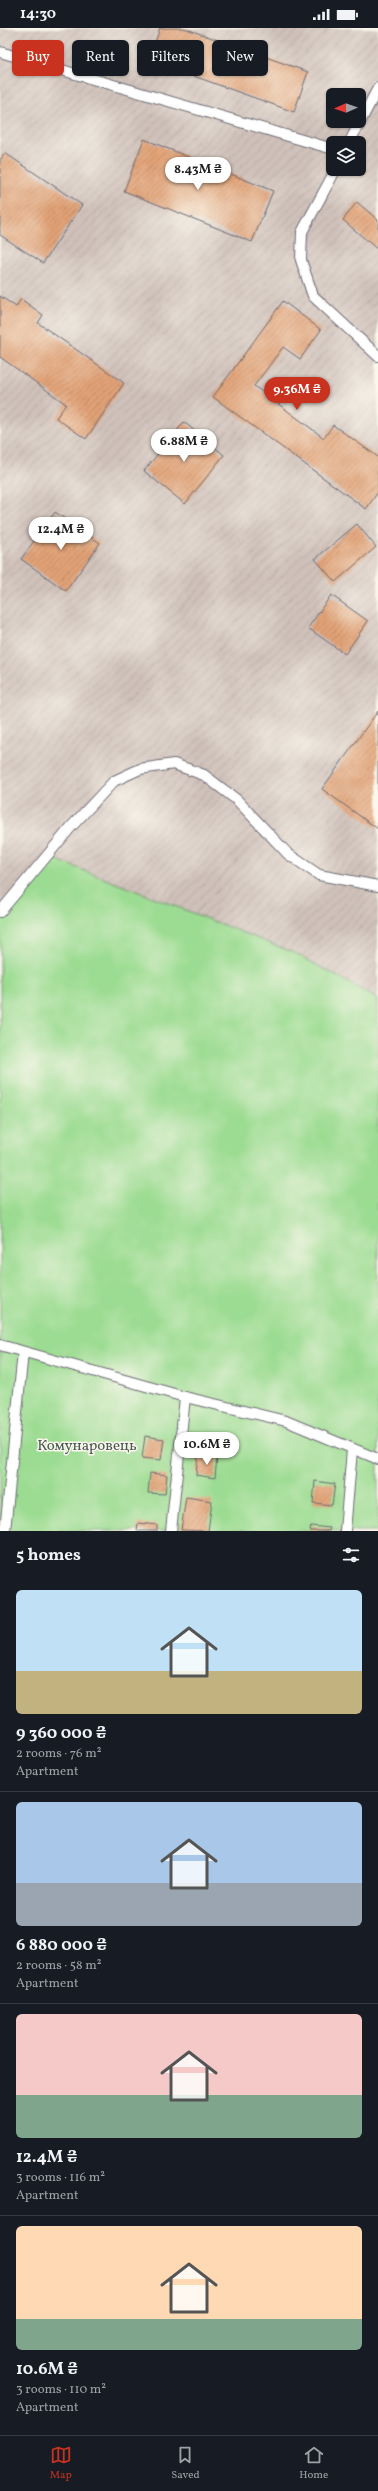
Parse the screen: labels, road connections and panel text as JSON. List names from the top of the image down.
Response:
{
  "parks": ["Комунаровець"],
  "north": "left",
  "page": {
    "status": "14:30",
    "chip": [
      "Buy",
      "Rent",
      "Filters",
      "New"
    ],
    "price": [
      "8.43M ₴",
      "9.36M ₴",
      "6.88M ₴",
      "12.4M ₴",
      "10.6M ₴"
    ],
    "heading": "5 homes",
    "list": [
      {
        "name": "9 360 000 ₴",
        "note": "2 rooms · 76 m² · Apartment"
      },
      {
        "name": "6 880 000 ₴",
        "note": "2 rooms · 58 m² · Apartment"
      },
      {
        "name": "12.4M ₴",
        "note": "3 rooms · 116 m² · Apartment"
      },
      {
        "name": "10.6M ₴",
        "note": "3 rooms · 110 m² · Apartment"
      }
    ],
    "tabs": ["Map", "Saved", "Home"]
  }
}
